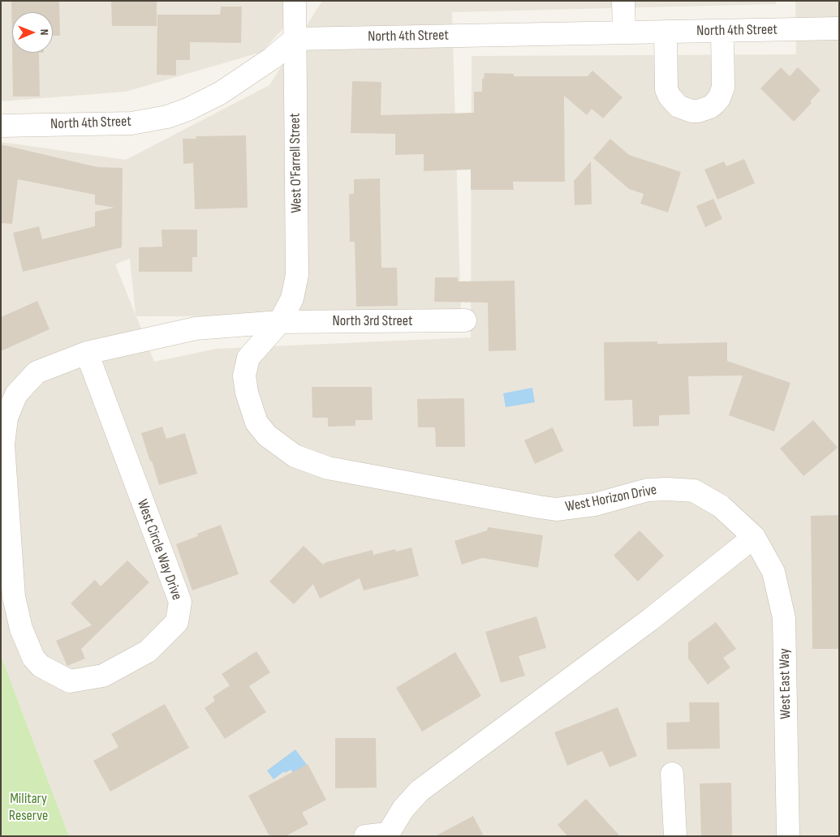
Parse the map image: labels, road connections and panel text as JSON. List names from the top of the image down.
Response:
{
  "streets": {
    "street": [
      "North 4th Street",
      "West O'Farrell Street",
      "North 3rd Street",
      "West Horizon Drive",
      "West Circle Way Drive",
      "West East Way"
    ]
  },
  "crossings": [
    ["North 4th Street", "West O'Farrell Street"],
    ["West O'Farrell Street", "North 3rd Street"],
    ["West O'Farrell Street", "West Horizon Drive"],
    ["West O'Farrell Street", "West Circle Way Drive"],
    ["North 3rd Street", "West Horizon Drive"],
    ["North 3rd Street", "West Circle Way Drive"],
    ["West Horizon Drive", "West Circle Way Drive"],
    ["West Horizon Drive", "West East Way"]
  ],
  "parks": ["Military Reserve"],
  "north": "right"
}
